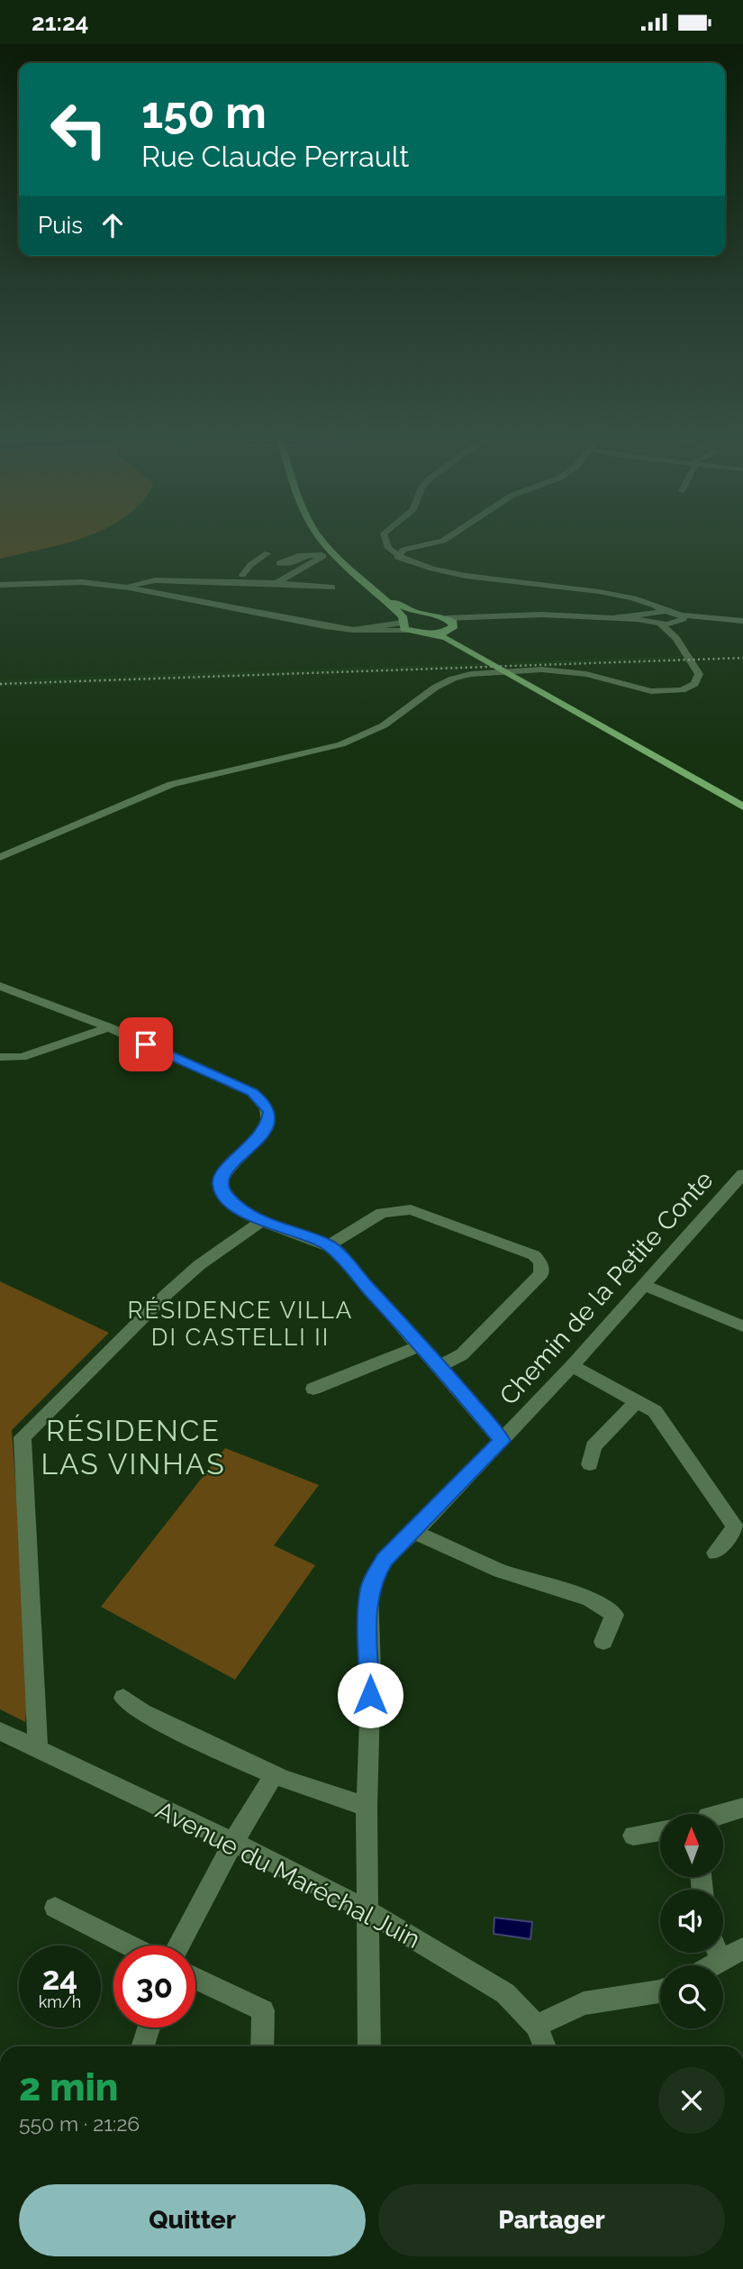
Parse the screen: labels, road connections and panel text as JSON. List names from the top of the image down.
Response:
{
  "streets": {
    "street": ["Chemin de la Petite Conte", "Avenue du Maréchal Juin"]
  },
  "crossings": [
    ["Chemin de la Petite Conte", "Avenue du Maréchal Juin"]
  ],
  "districts": ["RÉSIDENCE VILLA DI CASTELLI II", "RÉSIDENCE LAS VINHAS"],
  "north": "top",
  "page": {
    "status": "21:24",
    "turn": ["150 m", "Rue Claude Perrault"],
    "then": "Puis",
    "speed": "24 km/h",
    "limit": "30",
    "heading": ["2 min", "550 m · 21:26"],
    "buttons": ["Quitter", "Partager"]
  }
}
